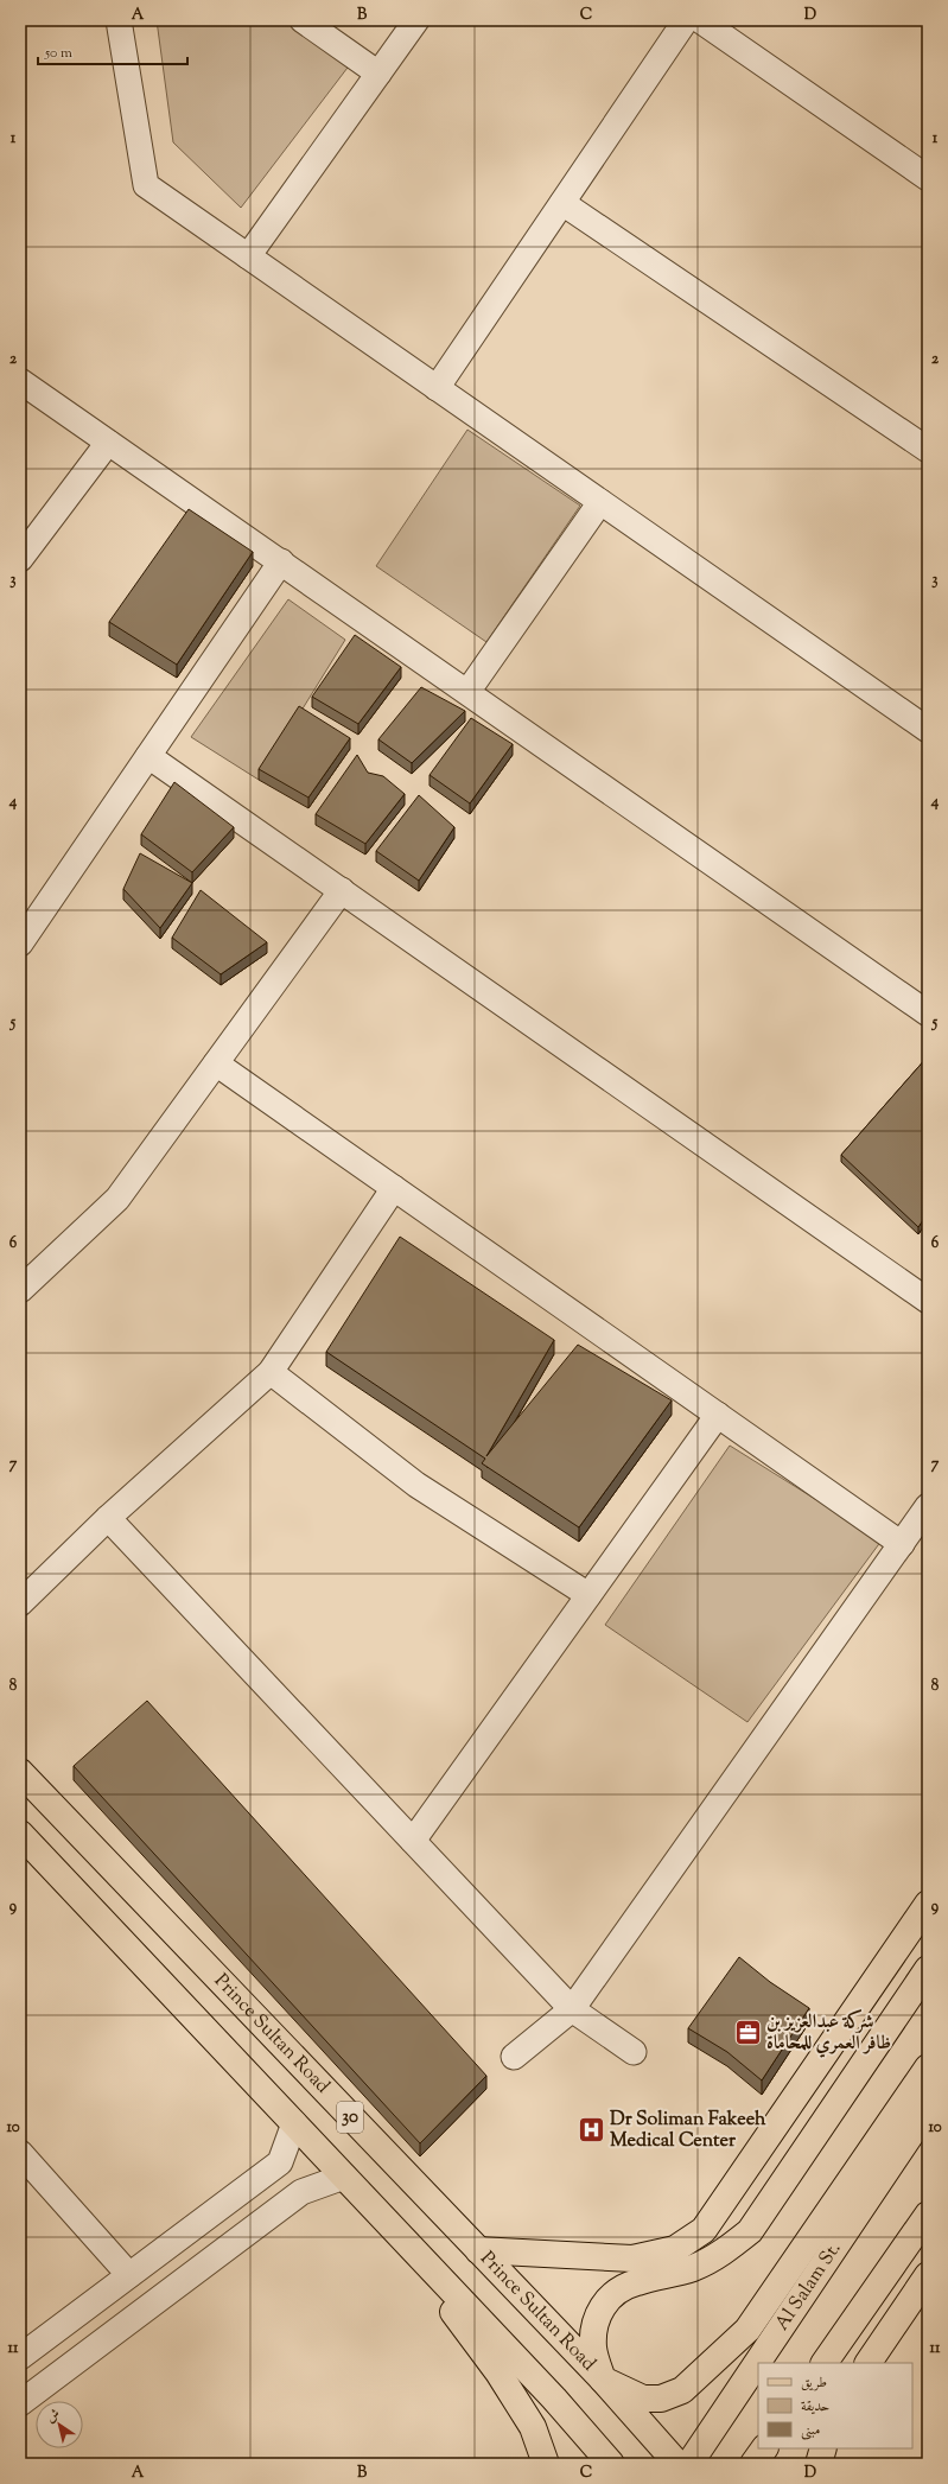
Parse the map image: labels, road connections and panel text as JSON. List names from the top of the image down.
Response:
{
  "streets": {
    "main road": ["Prince Sultan Road", "30", "Al Salam St."]
  },
  "places": {
    "office": ["شركة عبدالعزيز بن ظافر العمري للمحاماة"],
    "hospital": ["Dr Soliman Fakeeh Medical Center"]
  },
  "legend": ["طريق", "حديقة", "مبنى"],
  "scale_bar": "50 m",
  "north": "top left",
  "grid": {
    "columns": [
      "A",
      "B",
      "C",
      "D"
    ],
    "rows": [
      "1",
      "2",
      "3",
      "4",
      "5",
      "6",
      "7",
      "8",
      "9",
      "10",
      "11"
    ]
  }
}
